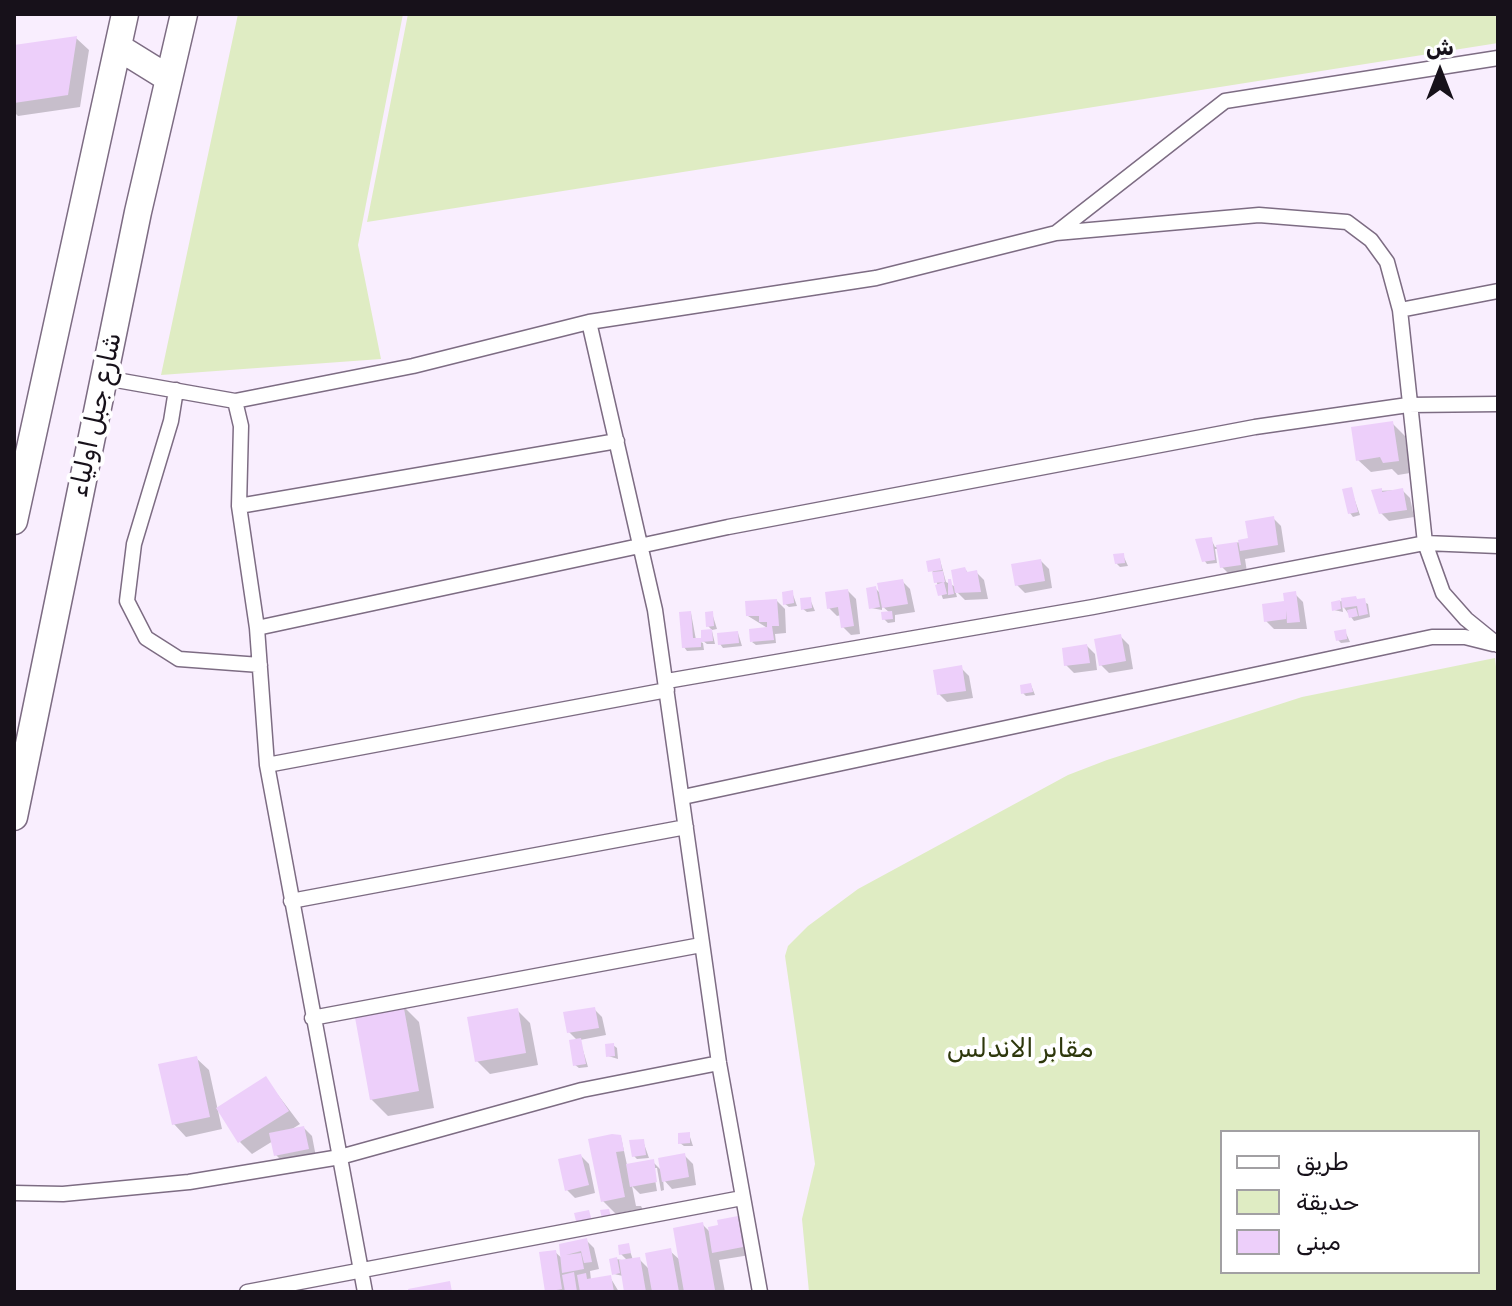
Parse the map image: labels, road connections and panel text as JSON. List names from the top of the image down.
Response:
{
  "streets": {
    "highway": ["شارع جبل اولياء"]
  },
  "parks": ["مقابر الاندلس"],
  "legend": ["طريق", "حديقة", "مبنى"],
  "north": "top"
}
